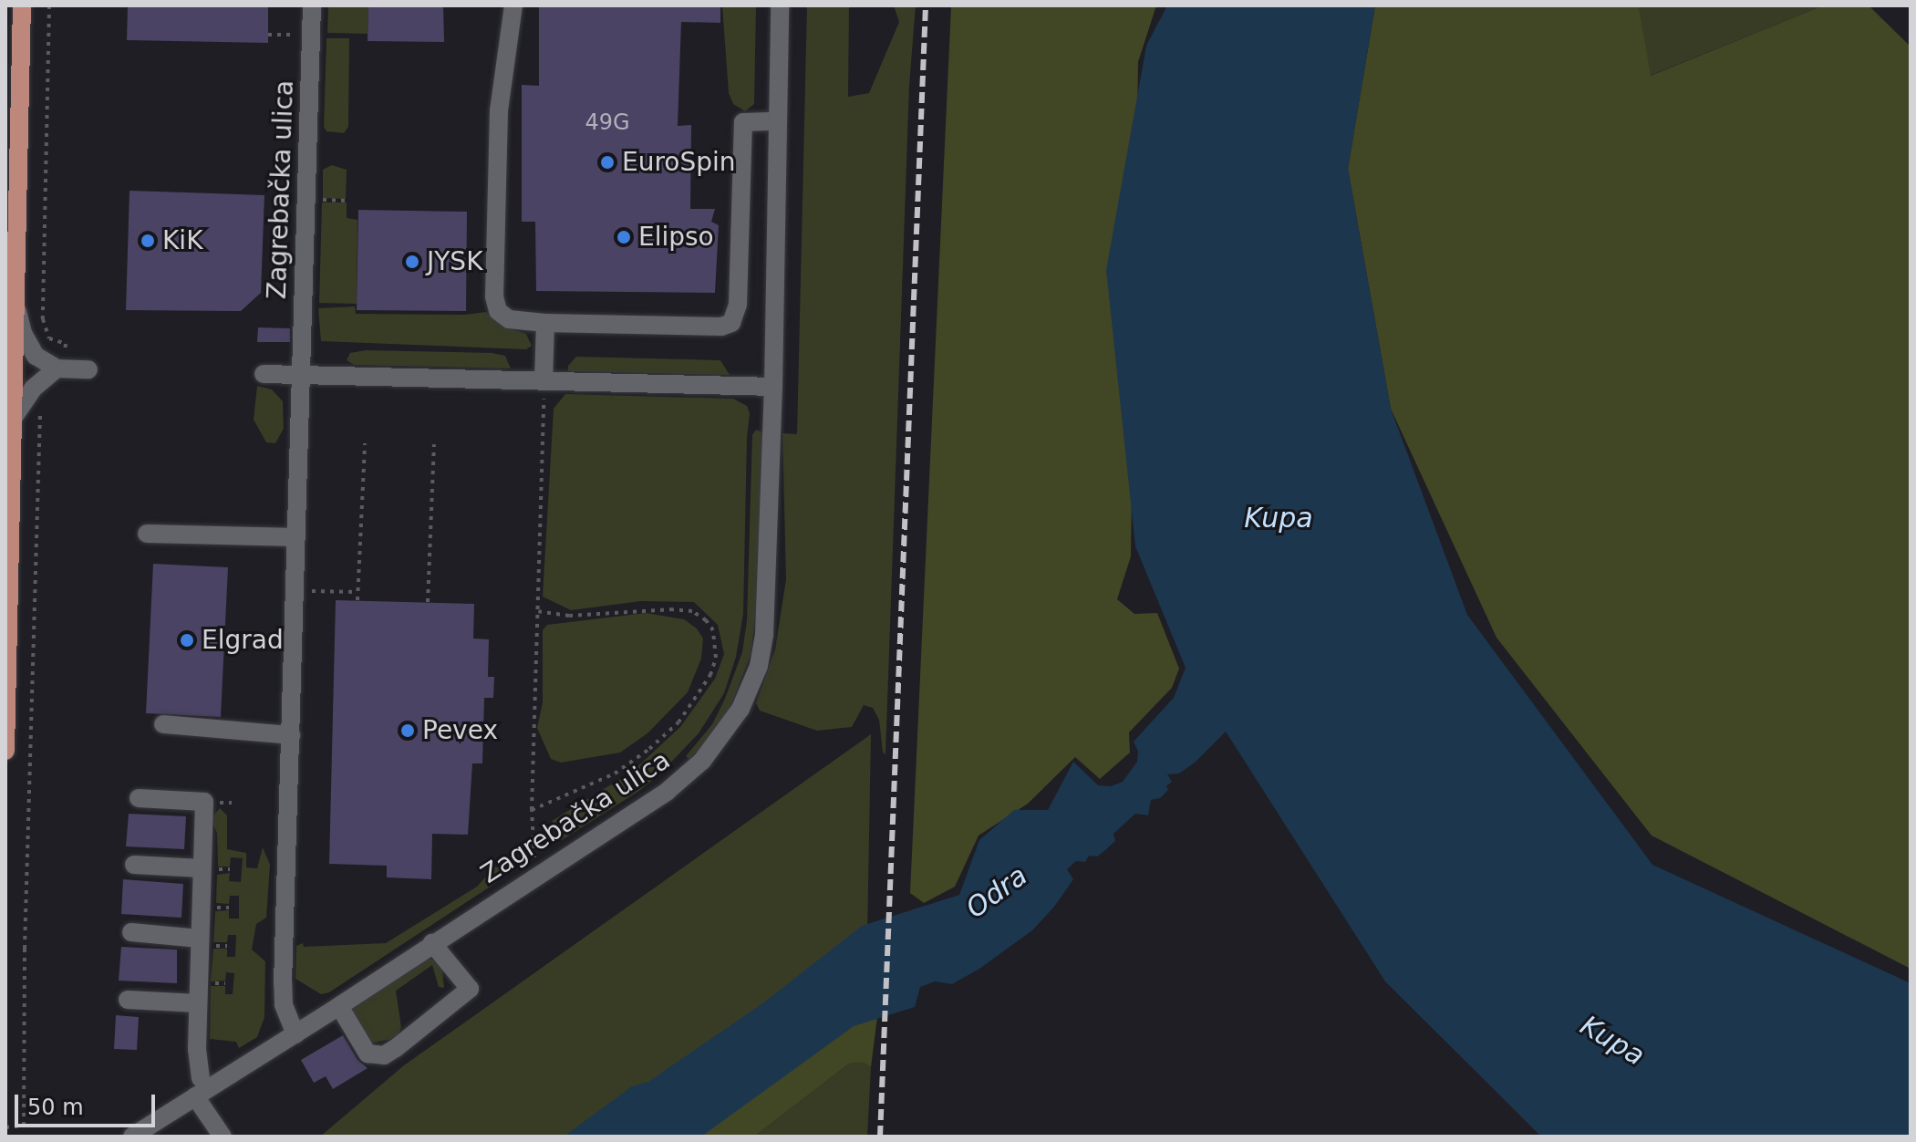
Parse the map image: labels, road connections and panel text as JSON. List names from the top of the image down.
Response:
{
  "streets": {
    "street": ["Zagrebačka ulica"]
  },
  "water": ["Kupa", "Odra"],
  "places": [
    "EuroSpin",
    "Elipso",
    "KiK",
    "JYSK",
    "Elgrad",
    "Pevex"
  ],
  "house_numbers": ["49G"],
  "scale_bar": "50 m"
}
